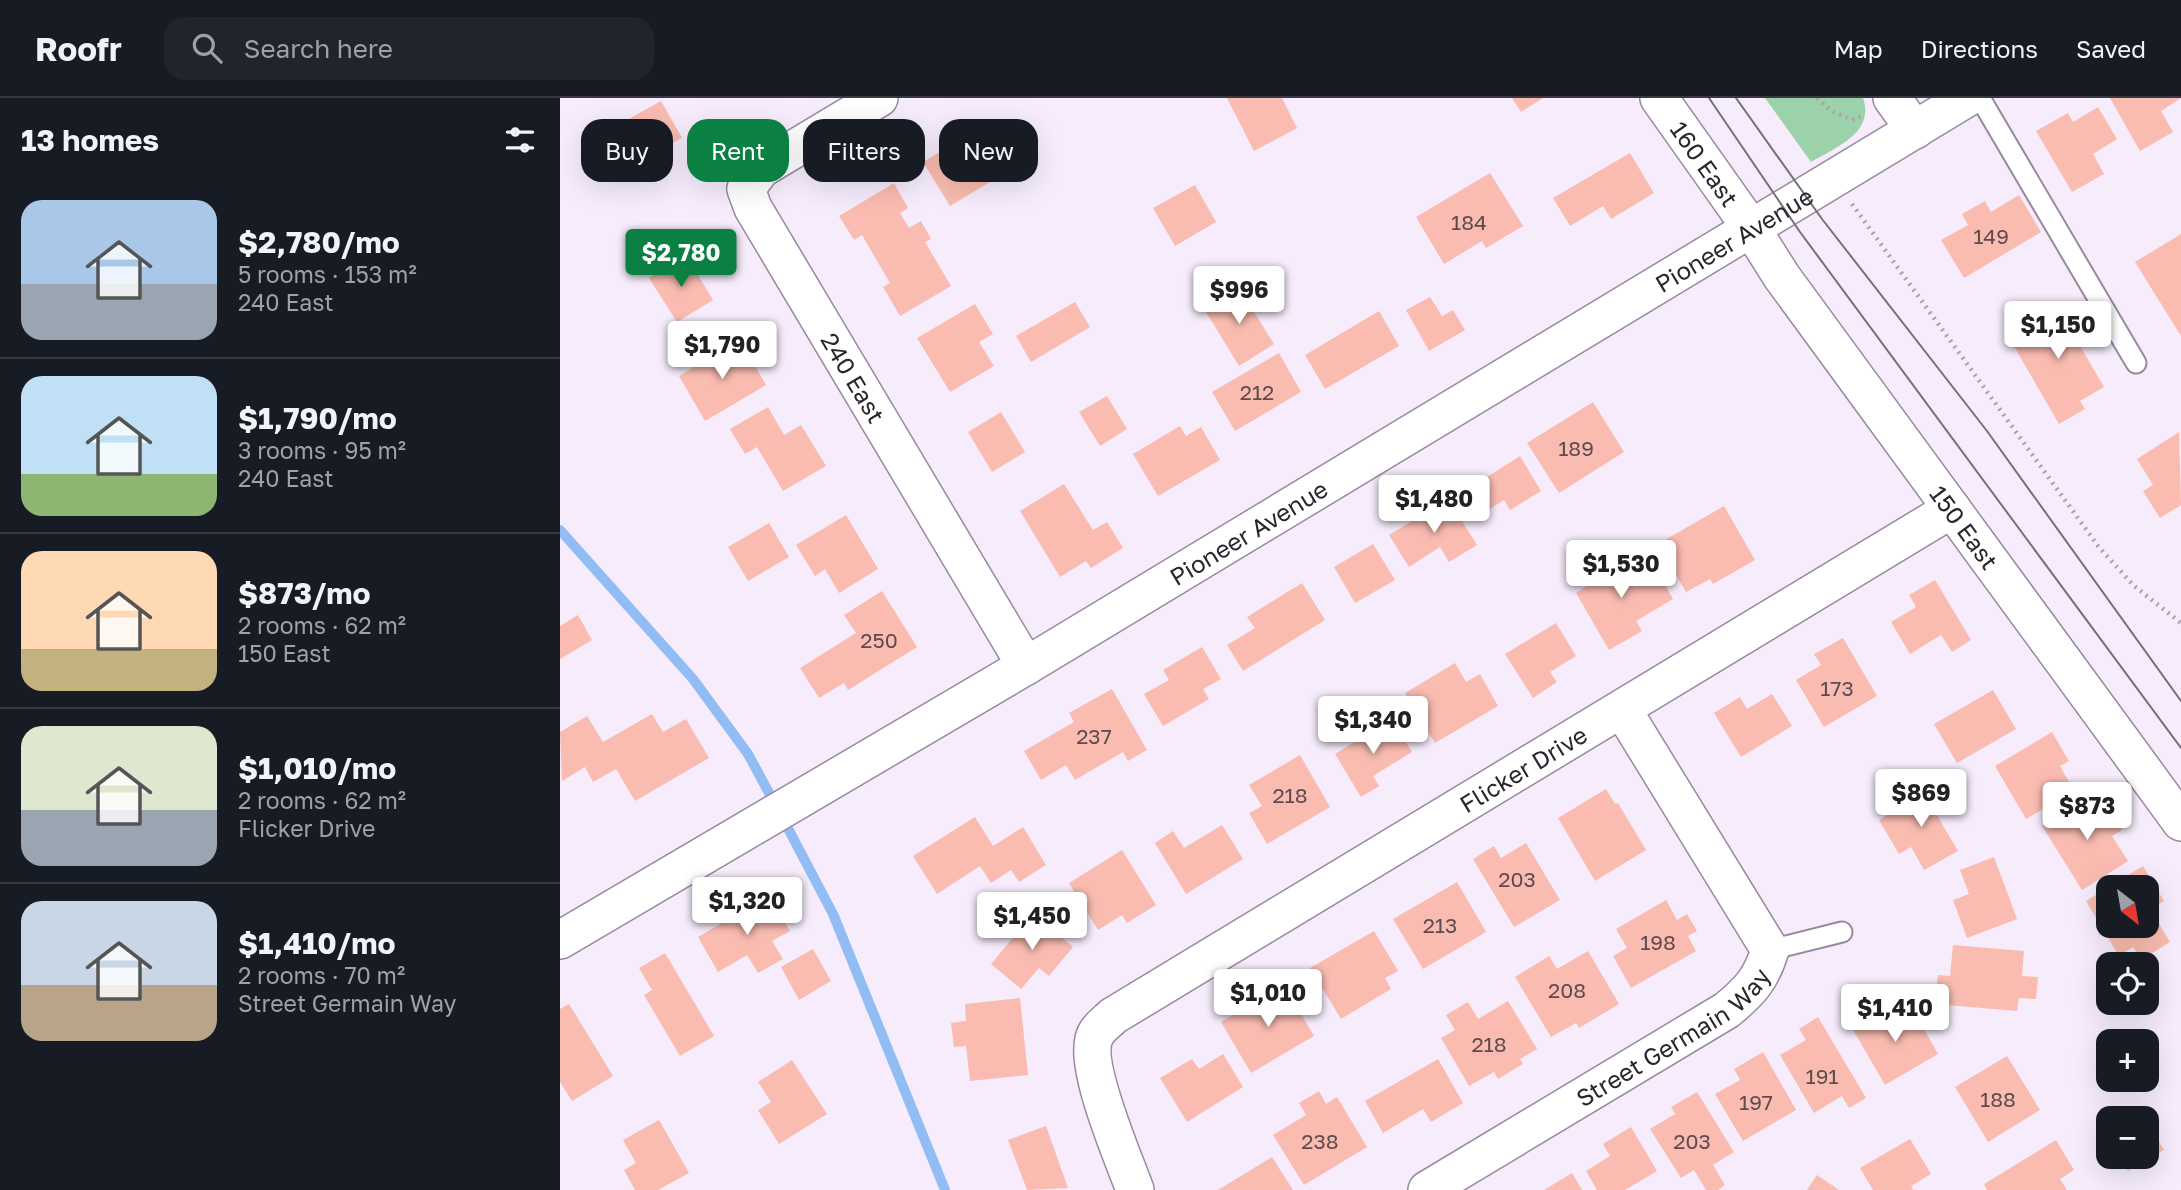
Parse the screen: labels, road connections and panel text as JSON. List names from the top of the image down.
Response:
{
  "streets": {
    "street": [
      "160 East",
      "Pioneer Avenue",
      "240 East",
      "150 East",
      "Flicker Drive",
      "Street Germain Way"
    ]
  },
  "crossings": [
    ["160 East", "Pioneer Avenue"],
    ["160 East", "150 East"],
    ["Pioneer Avenue", "240 East"],
    ["Pioneer Avenue", "150 East"],
    ["150 East", "Flicker Drive"],
    ["Flicker Drive", "Street Germain Way"]
  ],
  "house_numbers": [
    "184",
    "149",
    "212",
    "189",
    "250",
    "173",
    "237",
    "218",
    "203",
    "213",
    "198",
    "208",
    "218",
    "191",
    "188",
    "197",
    "238",
    "203"
  ],
  "north": "bottom right",
  "page": {
    "header": "Roofr",
    "search": "Search here",
    "nav": ["Map", "Directions", "Saved"],
    "heading": "13 homes",
    "chip": [
      "Buy",
      "Rent",
      "Filters",
      "New"
    ],
    "list": [
      {
        "name": "$2,780/mo",
        "note": "5 rooms · 153 m² · 240 East"
      },
      {
        "name": "$1,790/mo",
        "note": "3 rooms · 95 m² · 240 East"
      },
      {
        "name": "$873/mo",
        "note": "2 rooms · 62 m² · 150 East"
      },
      {
        "name": "$1,010/mo",
        "note": "2 rooms · 62 m² · Flicker Drive"
      },
      {
        "name": "$1,410/mo",
        "note": "2 rooms · 70 m² · Street Germain Way"
      }
    ],
    "price": [
      "$2,780",
      "$996",
      "$1,150",
      "$1,790",
      "$1,480",
      "$1,530",
      "$1,340",
      "$869",
      "$873",
      "$1,320",
      "$1,450",
      "$1,010",
      "$1,410"
    ],
    "map_buttons": ["+", "−"]
  }
}
